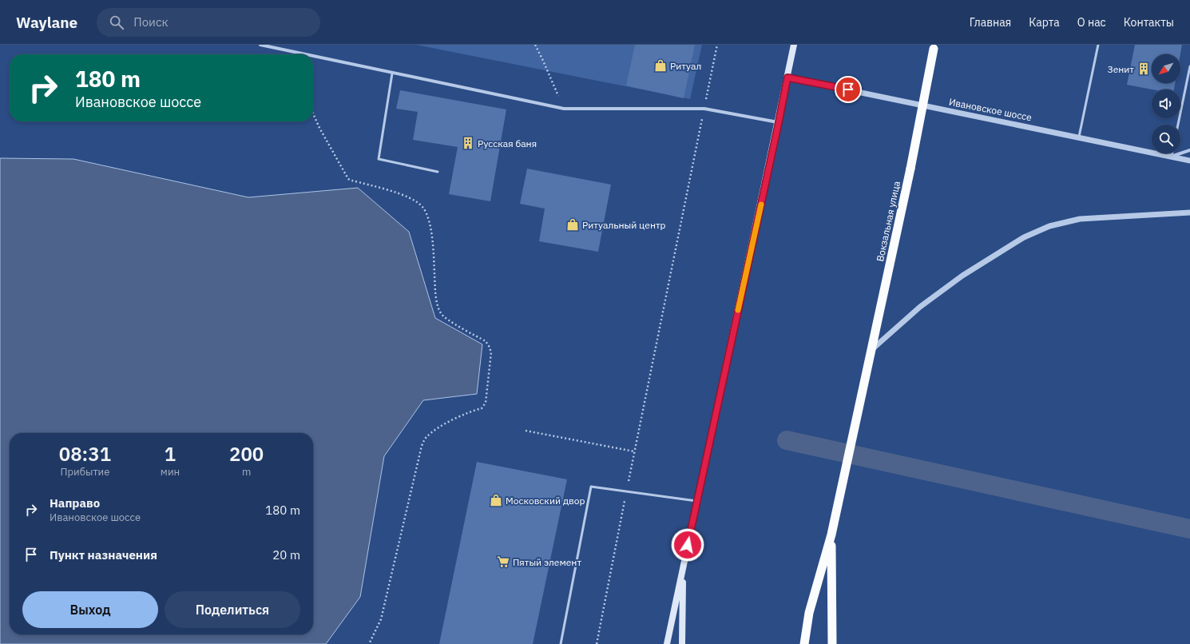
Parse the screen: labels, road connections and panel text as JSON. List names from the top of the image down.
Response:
{
  "streets": {
    "highway": ["Вокзальная улица"],
    "street": ["Ивановское шоссе"]
  },
  "places": {
    "shop": ["Ритуал", "Ритуальный центр", "Московский двор"],
    "building": ["Зенит", "Русская баня"],
    "supermarket": ["Пятый элемент"]
  },
  "north": "bottom left",
  "page": {
    "header": "Waylane",
    "search": "Поиск",
    "nav": [
      "Главная",
      "Карта",
      "О нас",
      "Контакты"
    ],
    "turn": ["180 m", "Ивановское шоссе"],
    "eta": [
      "08:31",
      "Прибытие",
      "1",
      "мин",
      "200",
      "m"
    ],
    "list": [
      {
        "name": "Направо",
        "note": "Ивановское шоссе",
        "value": "180 m"
      },
      {
        "name": "Пункт назначения",
        "value": "20 m"
      }
    ],
    "buttons": ["Выход", "Поделиться"]
  }
}
